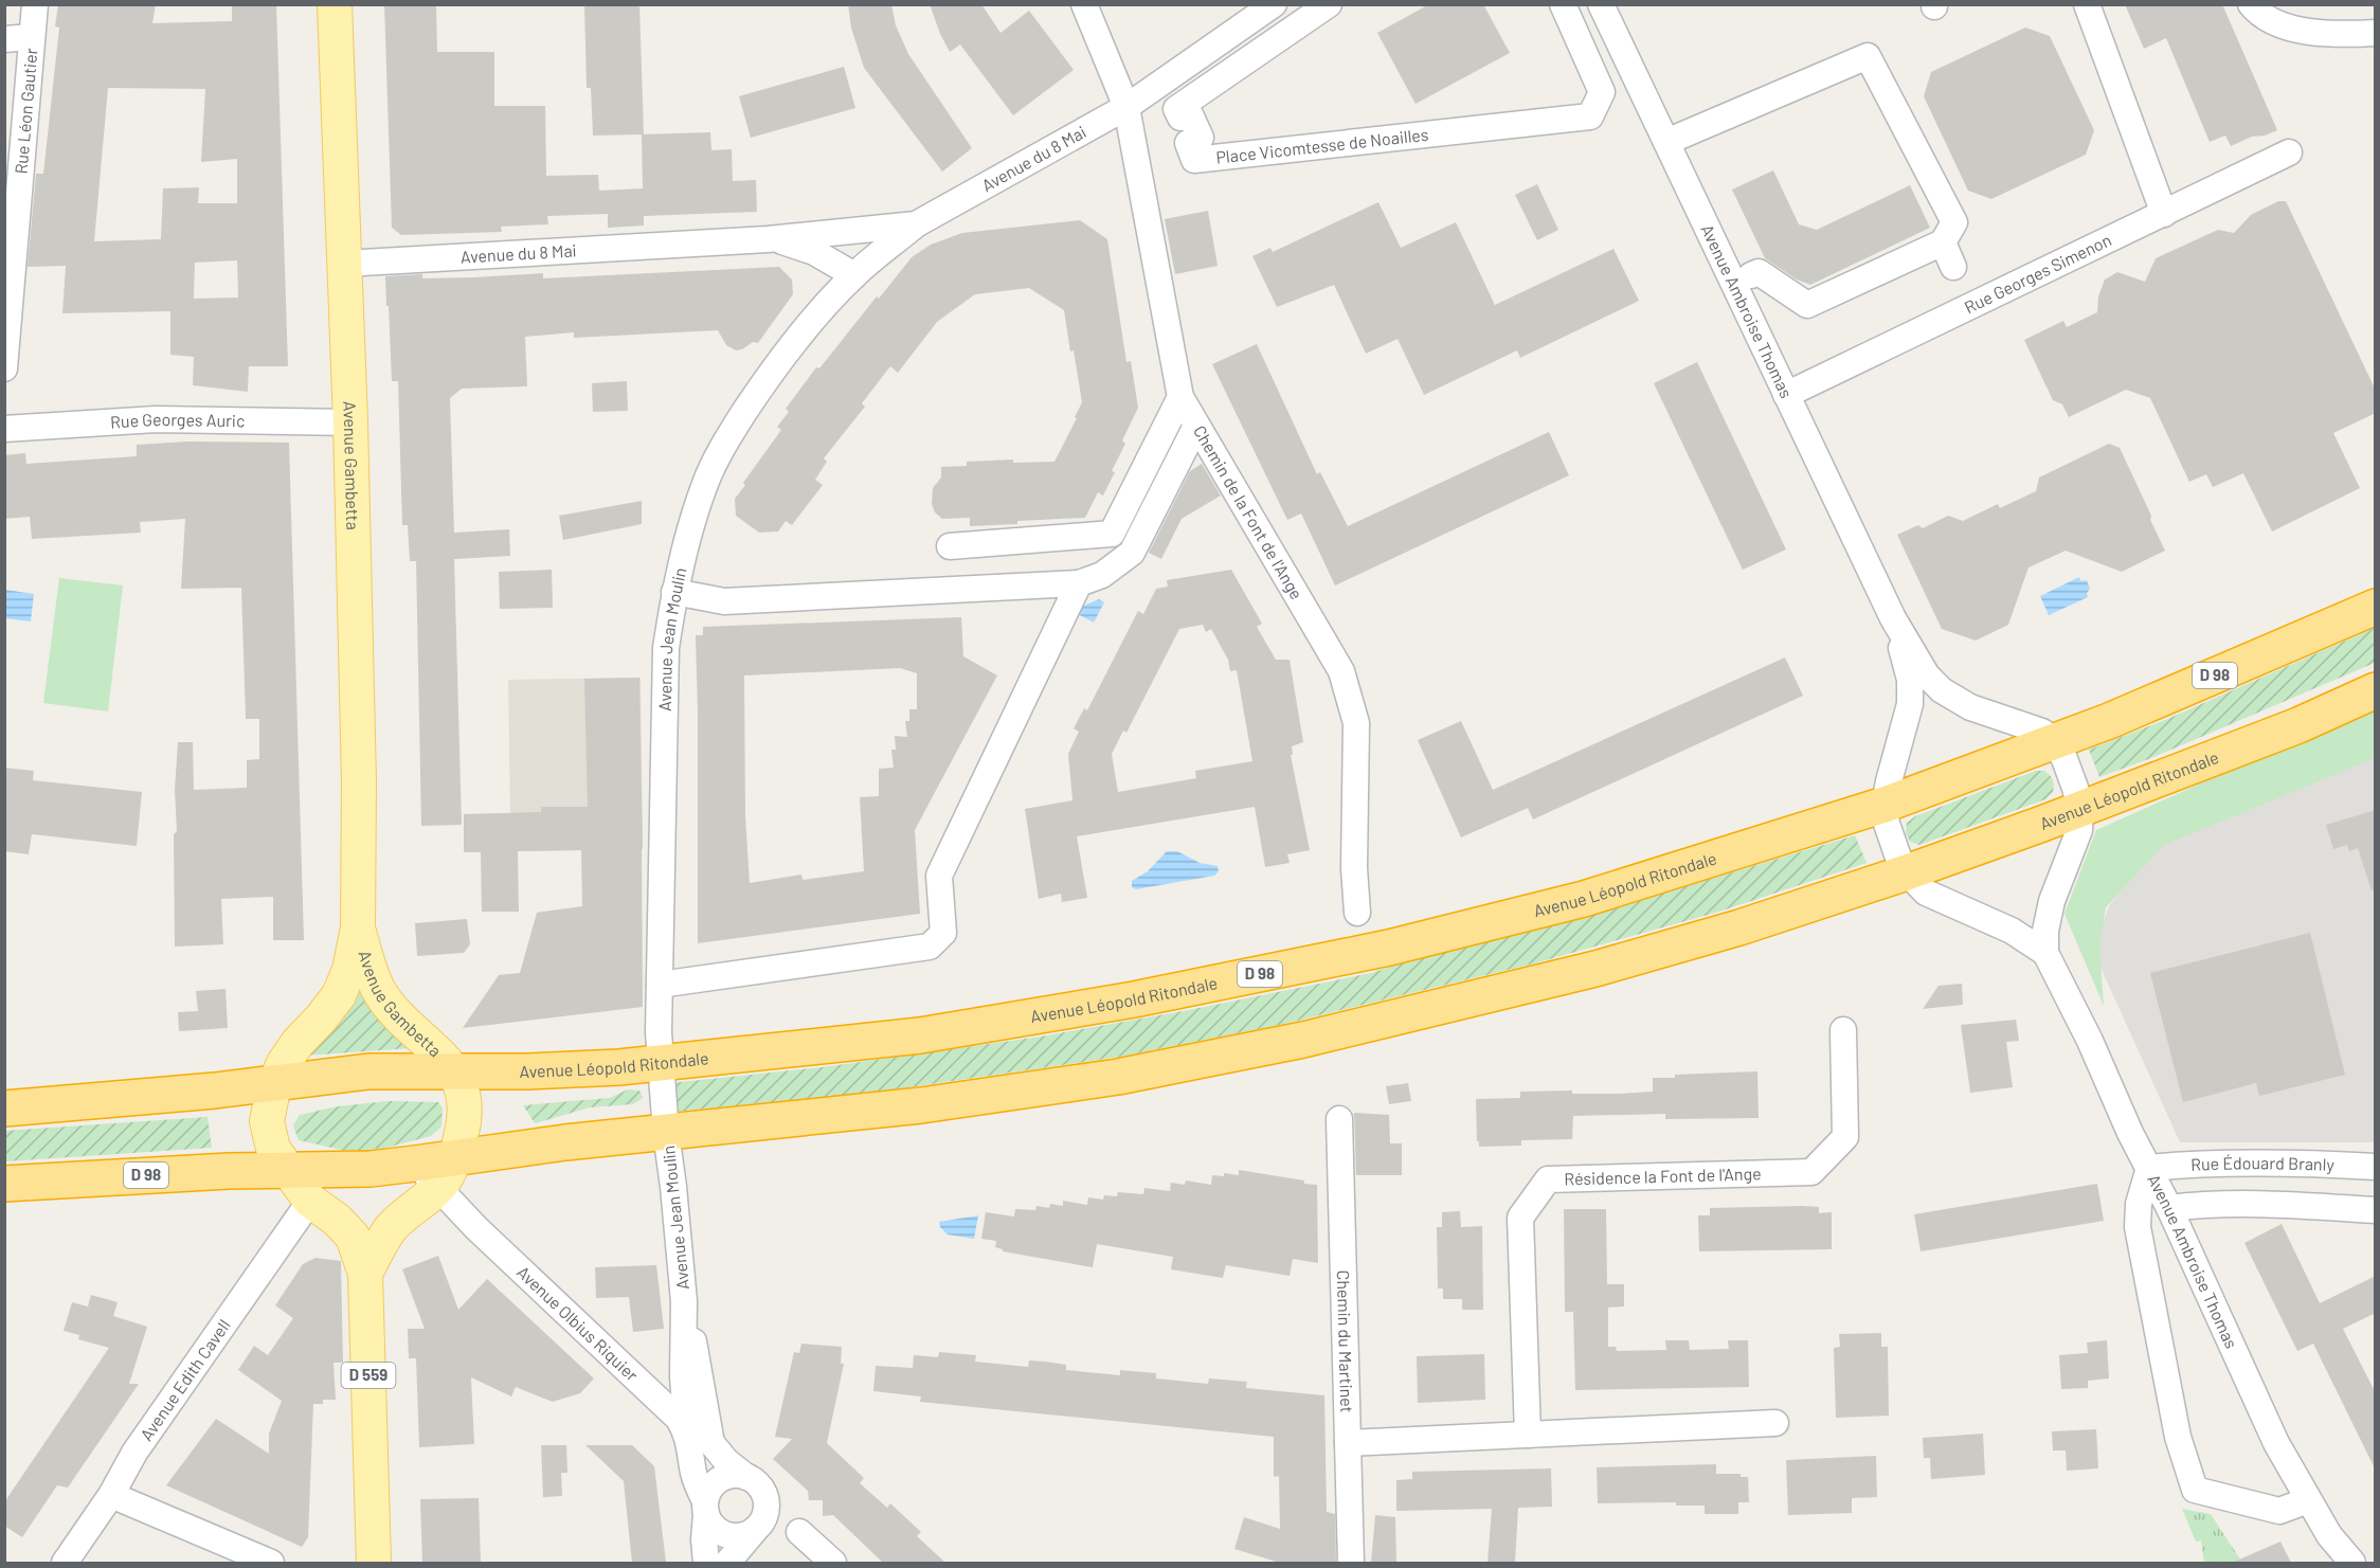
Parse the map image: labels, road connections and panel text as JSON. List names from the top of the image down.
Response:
{
  "streets": {
    "highway": ["D 98", "Avenue Léopold Ritondale"],
    "main road": ["Avenue Gambetta", "D 559"],
    "street": [
      "Rue Léon Gautier",
      "Place Vicomtesse de Noailles",
      "Avenue du 8 Mai",
      "Rue Georges Simenon",
      "Avenue Ambroise Thomas",
      "Rue Georges Auric",
      "Chemin de la Font de l'Ange",
      "Avenue Jean Moulin",
      "Rue Édouard Branly",
      "Résidence la Font de l'Ange",
      "Avenue Olbius Riquier",
      "Chemin du Martinet",
      "Avenue Edith Cavell"
    ]
  },
  "crossings": [
    ["Avenue du 8 Mai", "Avenue Gambetta"],
    ["Avenue du 8 Mai", "Chemin de la Font de l'Ange"],
    ["Avenue du 8 Mai", "Avenue Jean Moulin"],
    ["Rue Georges Simenon", "Avenue Ambroise Thomas"],
    ["Avenue Ambroise Thomas", "Avenue Léopold Ritondale"],
    ["Avenue Ambroise Thomas", "Rue Édouard Branly"],
    ["Rue Georges Auric", "Avenue Gambetta"],
    ["Avenue Gambetta", "Avenue Léopold Ritondale"],
    ["Avenue Gambetta", "D 559"],
    ["Avenue Jean Moulin", "Avenue Léopold Ritondale"],
    ["Avenue Jean Moulin", "Avenue Olbius Riquier"],
    ["Avenue Léopold Ritondale", "Avenue Olbius Riquier"],
    ["Avenue Léopold Ritondale", "D 559"],
    ["D 559", "Avenue Edith Cavell"]
  ]
}
